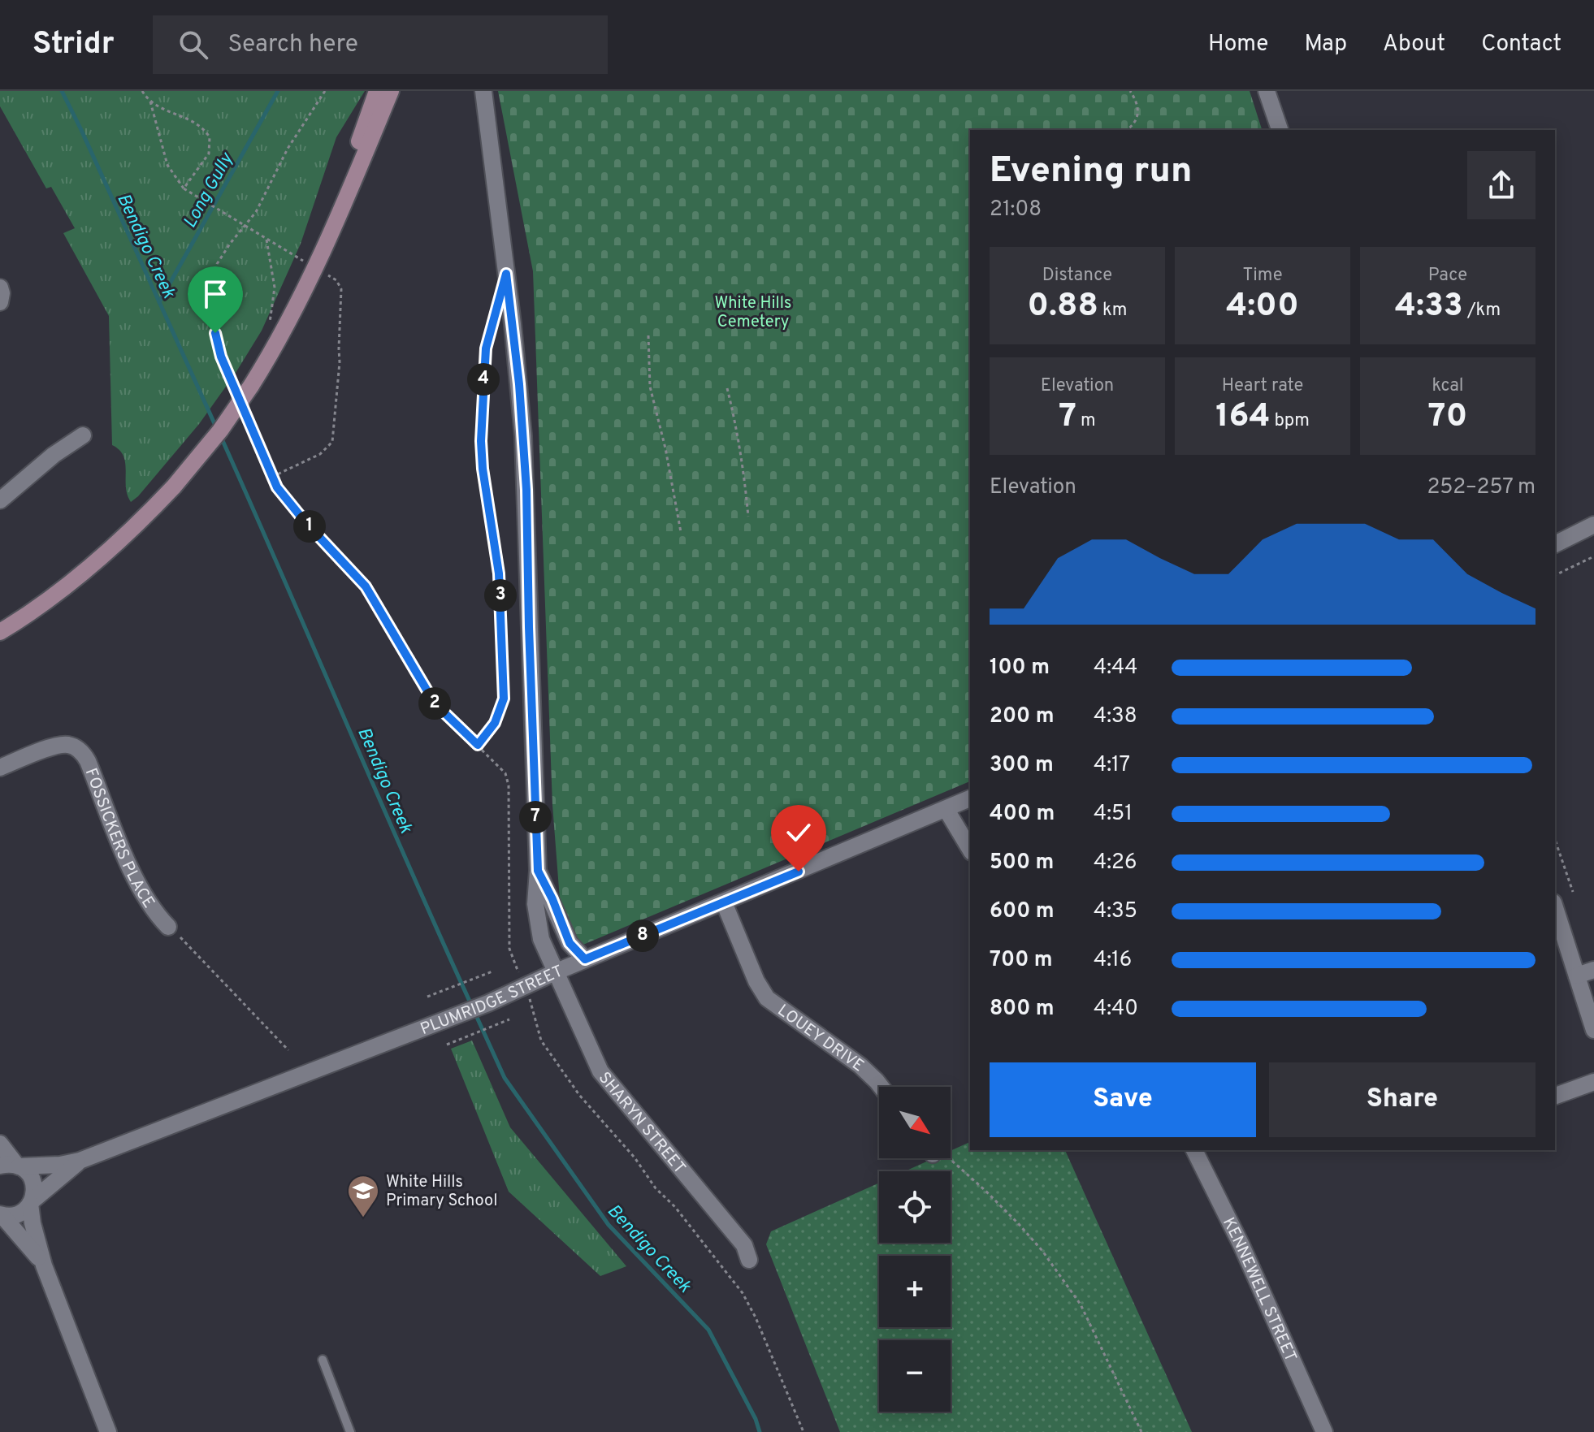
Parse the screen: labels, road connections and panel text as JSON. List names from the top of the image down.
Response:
{
  "streets": {
    "street": [
      "FOSSICKERS PLACE",
      "PLUMRIDGE STREET",
      "LOUEY DRIVE",
      "SHARYN STREET",
      "KENNEWELL STREET"
    ]
  },
  "crossings": [
    ["PLUMRIDGE STREET", "LOUEY DRIVE"],
    ["PLUMRIDGE STREET", "SHARYN STREET"]
  ],
  "water": ["Long Gully", "Bendigo Creek"],
  "parks": ["White Hills Cemetery"],
  "places": {
    "school or university": ["White Hills Primary School"]
  },
  "north": "bottom right",
  "page": {
    "header": "Stridr",
    "search": "Search here",
    "nav": [
      "Home",
      "Map",
      "About",
      "Contact"
    ],
    "heading": ["Evening run", "21:08"],
    "stats": [
      ["Distance", "0.88 km"],
      ["Time", "4:00"],
      ["Pace", "4:33 /km"],
      ["Elevation", "7 m"],
      ["Heart rate", "164 bpm"],
      ["kcal", "70"]
    ],
    "pins": [
      "4",
      "1",
      "3",
      "2",
      "7",
      "8"
    ],
    "chart": ["Elevation", "252–257 m"],
    "list": [
      {
        "name": "100 m",
        "note": "4:44"
      },
      {
        "name": "200 m",
        "note": "4:38"
      },
      {
        "name": "300 m",
        "note": "4:17"
      },
      {
        "name": "400 m",
        "note": "4:51"
      },
      {
        "name": "500 m",
        "note": "4:26"
      },
      {
        "name": "600 m",
        "note": "4:35"
      },
      {
        "name": "700 m",
        "note": "4:16"
      },
      {
        "name": "800 m",
        "note": "4:40"
      }
    ],
    "buttons": ["Save", "Share"],
    "map_buttons": ["+", "−"]
  }
}
